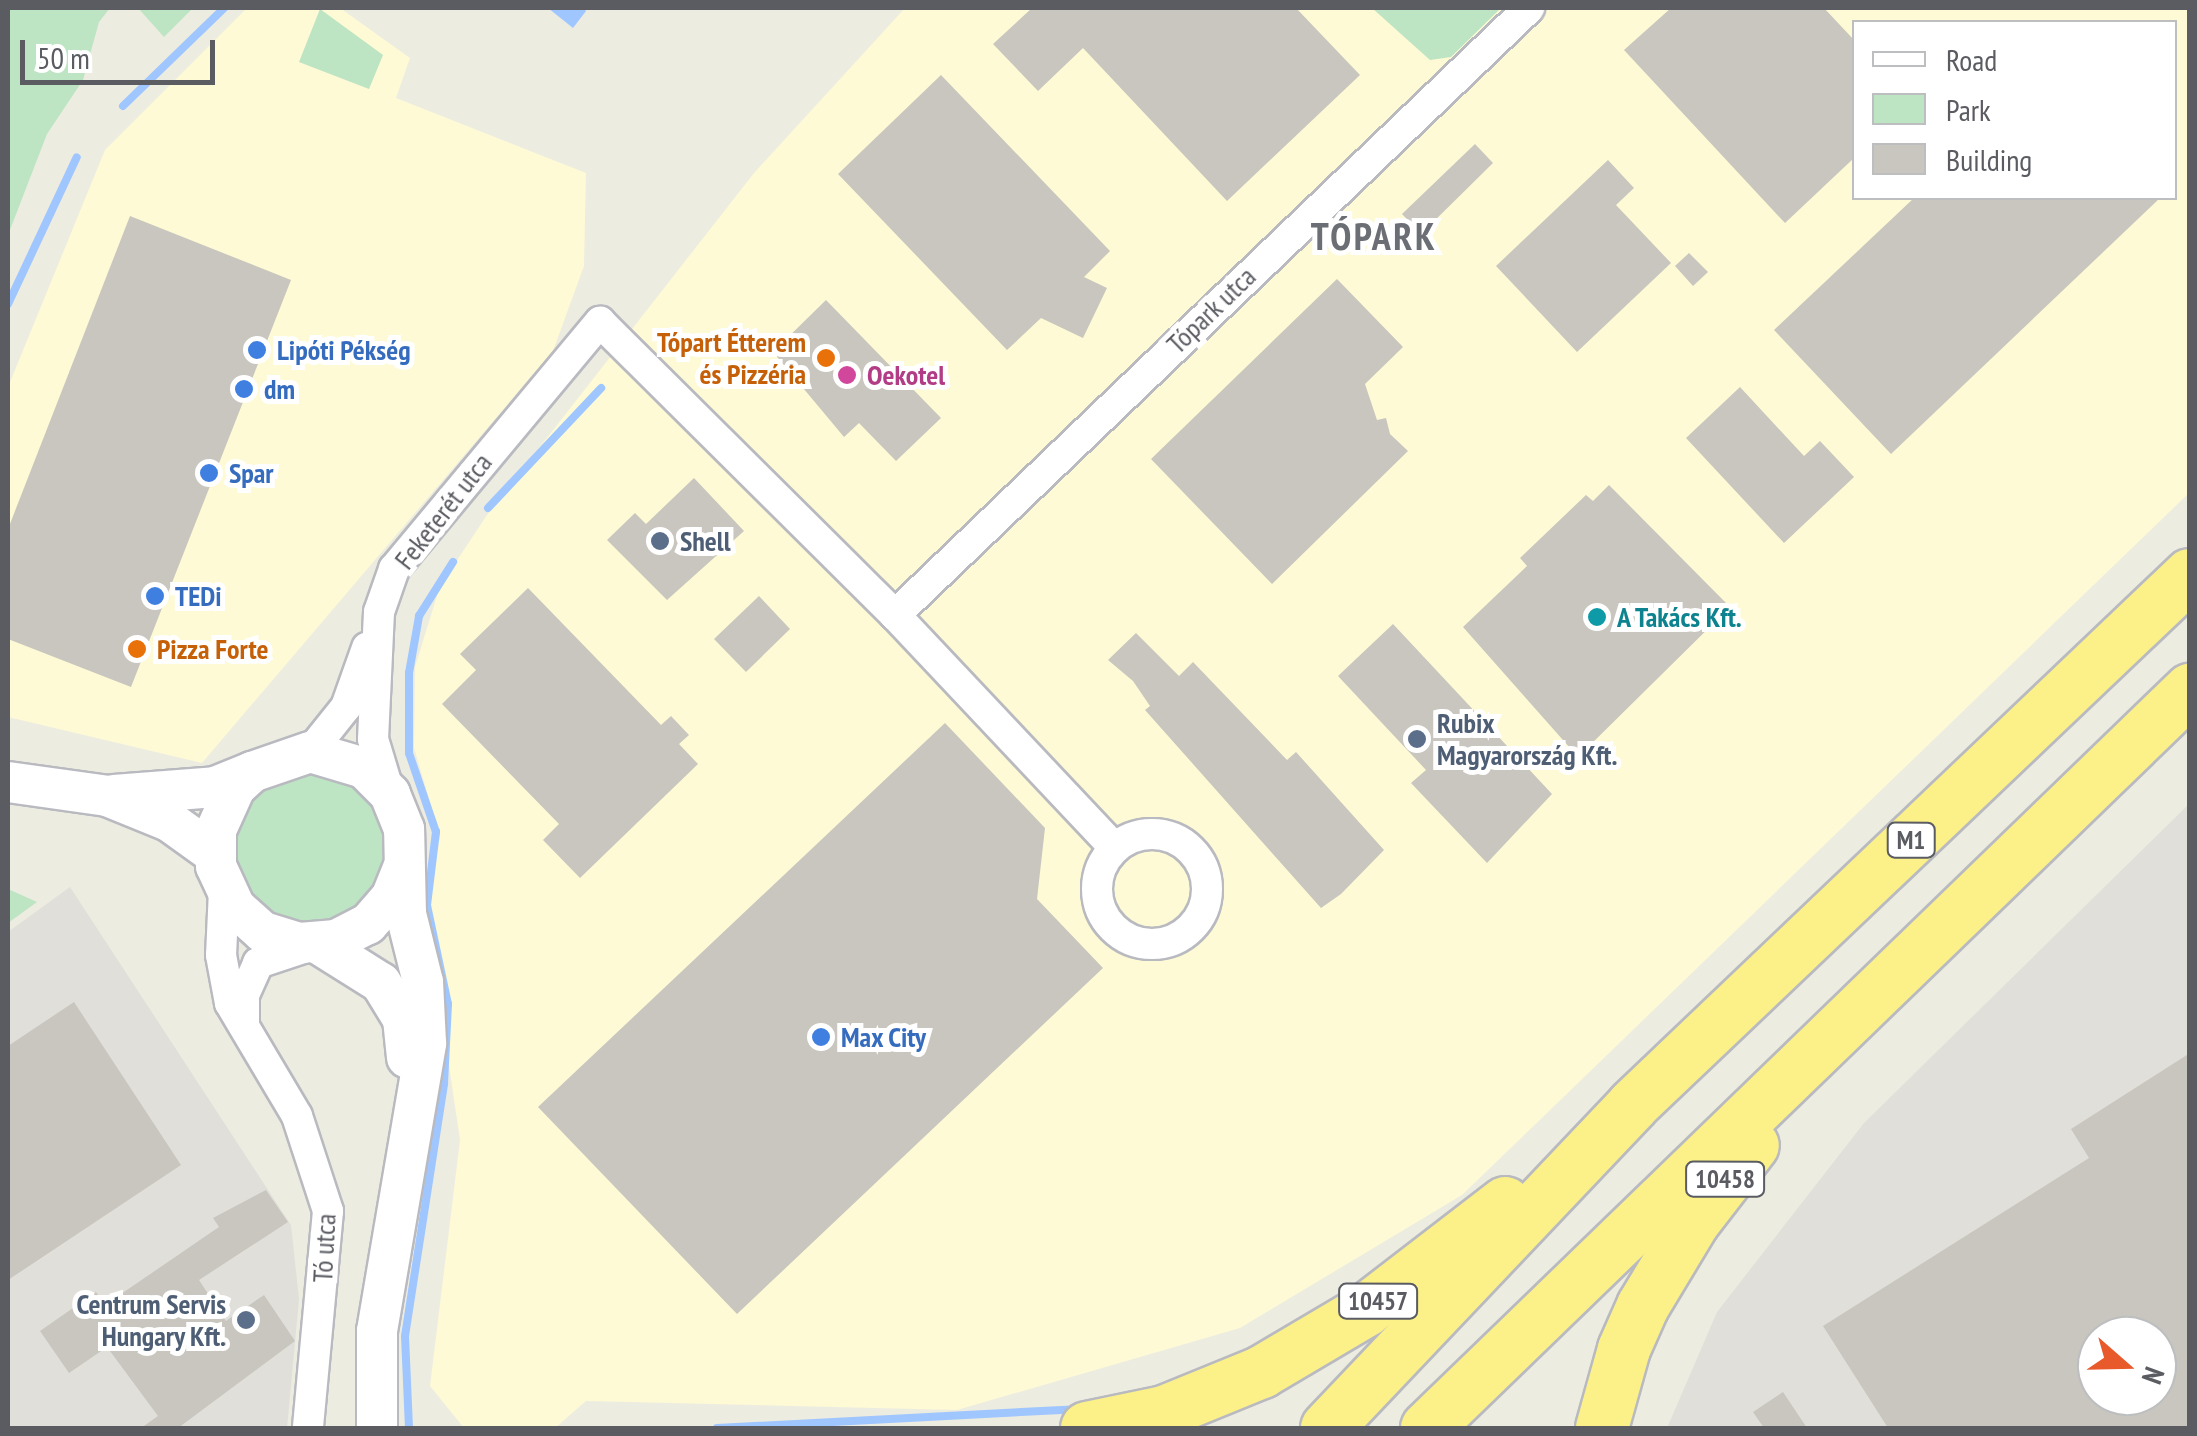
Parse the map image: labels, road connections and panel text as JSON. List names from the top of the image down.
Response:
{
  "streets": {
    "highway": ["M1", "10458", "10457"],
    "street": ["Tópark utca", "Feketerét utca", "Tó utca"]
  },
  "crossings": [
    ["Tópark utca", "Feketerét utca"],
    ["Feketerét utca", "Tó utca"],
    ["M1", "10457"]
  ],
  "districts": ["TÓPARK"],
  "places": [
    "Lipóti Pékség",
    "Tópart Étterem és Pizzéria",
    "Oekotel",
    "dm",
    "Spar",
    "Shell",
    "TEDi",
    "A Takács Kft.",
    "Pizza Forte",
    "Rubix Magyarország Kft.",
    "Max City",
    "Centrum Servis Hungary Kft."
  ],
  "legend": ["Road", "Park", "Building"],
  "scale_bar": "50 m",
  "north": "right"
}
